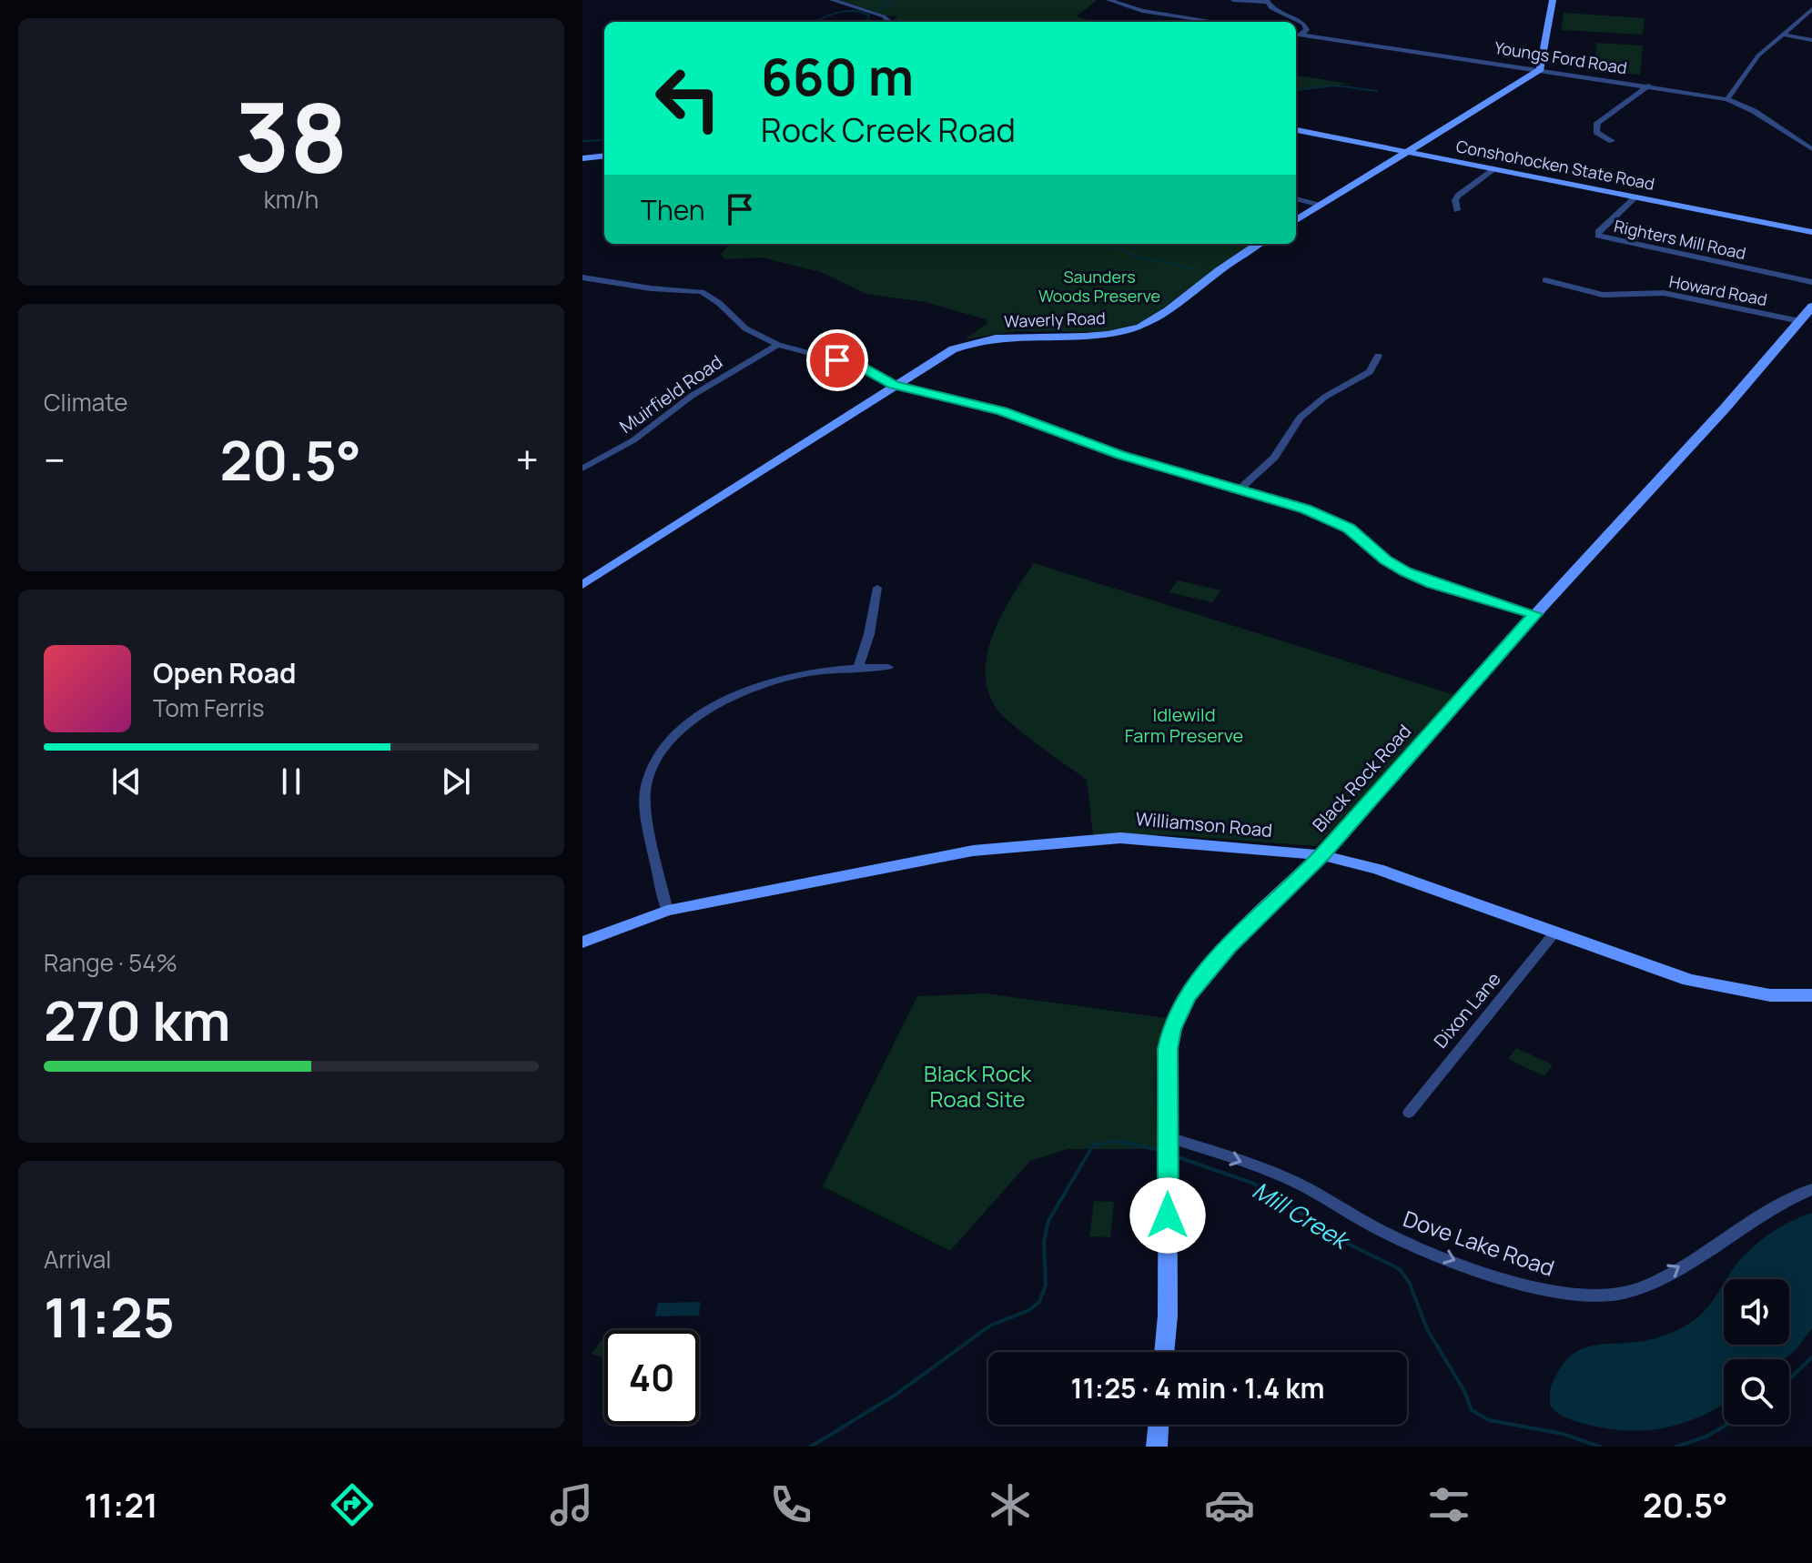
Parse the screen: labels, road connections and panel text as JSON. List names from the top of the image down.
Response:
{
  "streets": {
    "street": [
      "Youngs Ford Road",
      "Conshohocken State Road",
      "Righters Mill Road",
      "Howard Road",
      "Waverly Road",
      "Muirfield Road",
      "Black Rock Road",
      "Williamson Road",
      "Dixon Lane",
      "Dove Lake Road"
    ]
  },
  "crossings": [
    ["Conshohocken State Road", "Righters Mill Road"],
    ["Howard Road", "Black Rock Road"],
    ["Black Rock Road", "Williamson Road"],
    ["Black Rock Road", "Dove Lake Road"],
    ["Williamson Road", "Dixon Lane"]
  ],
  "one_way": ["Dove Lake Road"],
  "water": ["Mill Creek"],
  "parks": ["Saunders Woods Preserve", "Idlewild Farm Preserve", "Black Rock Road Site"],
  "page": {
    "tile": [
      ["38", "km/h"],
      "Climate",
      ["Range · 54%", "270 km"],
      ["Arrival", "11:25"]
    ],
    "turn": ["660 m", "Rock Creek Road"],
    "then": "Then",
    "heat": ["−", "20.5°", "+"],
    "song": ["Open Road", "Tom Ferris"],
    "limit": "40",
    "trip": "11:25 · 4 min · 1.4 km",
    "tabs": ["11:21", "20.5°"]
  }
}
